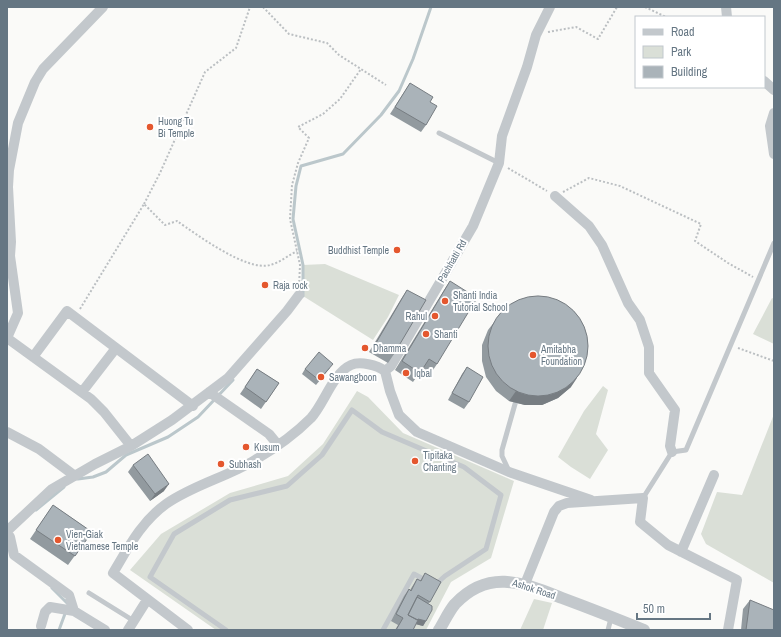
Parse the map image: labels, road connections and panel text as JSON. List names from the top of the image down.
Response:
{
  "streets": {
    "street": ["Pachhatti Rd", "Ashok Road"]
  },
  "places": [
    "Huong Tu Bi Temple",
    "Buddhist Temple",
    "Raja rock",
    "Shanti India Tutorial School",
    "Rahul",
    "Shanti",
    "Dhamma",
    "Amitabha Foundation",
    "Iqbal",
    "Sawangboon",
    "Kusum",
    "Tipitaka Chanting",
    "Subhash",
    "Vien-Giak Vietnamese Temple"
  ],
  "legend": ["Road", "Park", "Building"],
  "scale_bar": "50 m"
}
